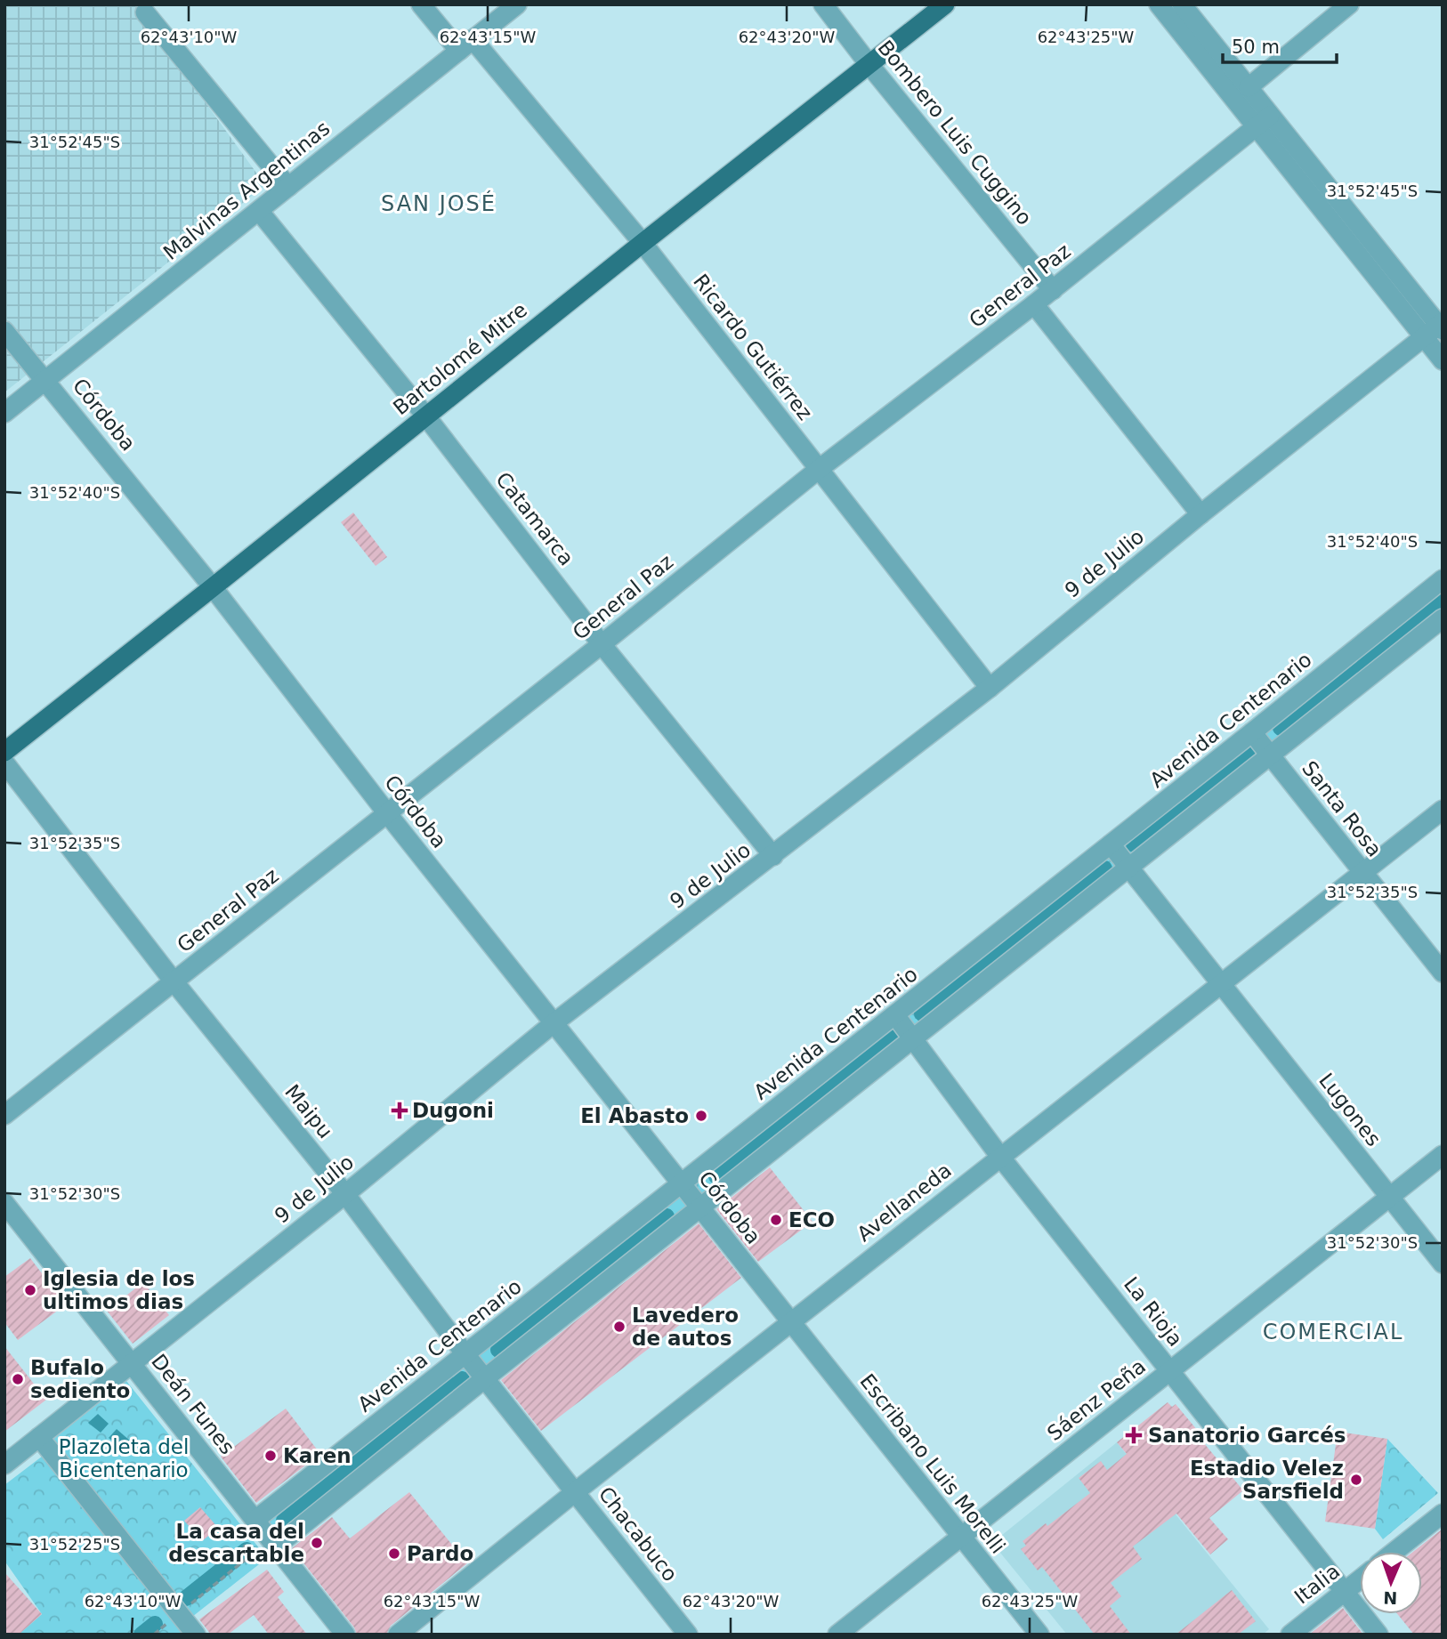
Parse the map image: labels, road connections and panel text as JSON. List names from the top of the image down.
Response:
{
  "streets": {
    "main road": ["Bartolomé Mitre"],
    "street": [
      "Bombero Luis Cuggino",
      "Malvinas Argentinas",
      "General Paz",
      "Ricardo Gutiérrez",
      "Córdoba",
      "Catamarca",
      "9 de Julio",
      "Avenida Centenario",
      "Santa Rosa",
      "Lugones",
      "Maipu",
      "Avellaneda",
      "La Rioja",
      "Sáenz Peña",
      "Deán Funes",
      "Escribano Luis Morelli",
      "Chacabuco",
      "Italia"
    ]
  },
  "crossings": [
    ["Bombero Luis Cuggino", "General Paz"],
    ["Bombero Luis Cuggino", "Bartolomé Mitre"],
    ["Malvinas Argentinas", "Ricardo Gutiérrez"],
    ["Malvinas Argentinas", "Córdoba"],
    ["Malvinas Argentinas", "Catamarca"],
    ["General Paz", "Ricardo Gutiérrez"],
    ["General Paz", "Córdoba"],
    ["General Paz", "Catamarca"],
    ["General Paz", "Maipu"],
    ["Ricardo Gutiérrez", "Bartolomé Mitre"],
    ["Ricardo Gutiérrez", "9 de Julio"],
    ["Bartolomé Mitre", "Córdoba"],
    ["Bartolomé Mitre", "Catamarca"],
    ["Córdoba", "9 de Julio"],
    ["Córdoba", "Avenida Centenario"],
    ["Córdoba", "Avellaneda"],
    ["Córdoba", "Escribano Luis Morelli"],
    ["Catamarca", "9 de Julio"],
    ["9 de Julio", "Maipu"],
    ["9 de Julio", "Deán Funes"],
    ["Avenida Centenario", "Santa Rosa"],
    ["Avenida Centenario", "Maipu"],
    ["Avenida Centenario", "La Rioja"],
    ["Avenida Centenario", "Deán Funes"],
    ["Santa Rosa", "Avellaneda"],
    ["Lugones", "Avellaneda"],
    ["Lugones", "Sáenz Peña"],
    ["Maipu", "Avellaneda"],
    ["Maipu", "Chacabuco"],
    ["Avellaneda", "La Rioja"],
    ["Avellaneda", "Escribano Luis Morelli"],
    ["Avellaneda", "Chacabuco"],
    ["La Rioja", "Sáenz Peña"],
    ["La Rioja", "Italia"],
    ["Sáenz Peña", "Escribano Luis Morelli"]
  ],
  "districts": ["SAN JOSÉ", "COMERCIAL"],
  "parks": ["Plazoleta del Bicentenario"],
  "places": {
    "health": ["Dugoni", "Sanatorio Garcés"],
    "other": [
      "El Abasto",
      "ECO",
      "Iglesia de los ultimos dias",
      "Lavedero de autos",
      "Bufalo sediento",
      "Karen",
      "Estadio Velez Sarsfield",
      "La casa del descartable",
      "Pardo"
    ]
  },
  "scale_bar": "50 m",
  "north": "bottom",
  "coordinates": [
    "62°43'10\"W",
    "62°43'15\"W",
    "62°43'20\"W",
    "62°43'25\"W",
    "31°52'45\"S",
    "31°52'40\"S",
    "31°52'35\"S",
    "31°52'30\"S",
    "31°52'25\"S"
  ]
}
